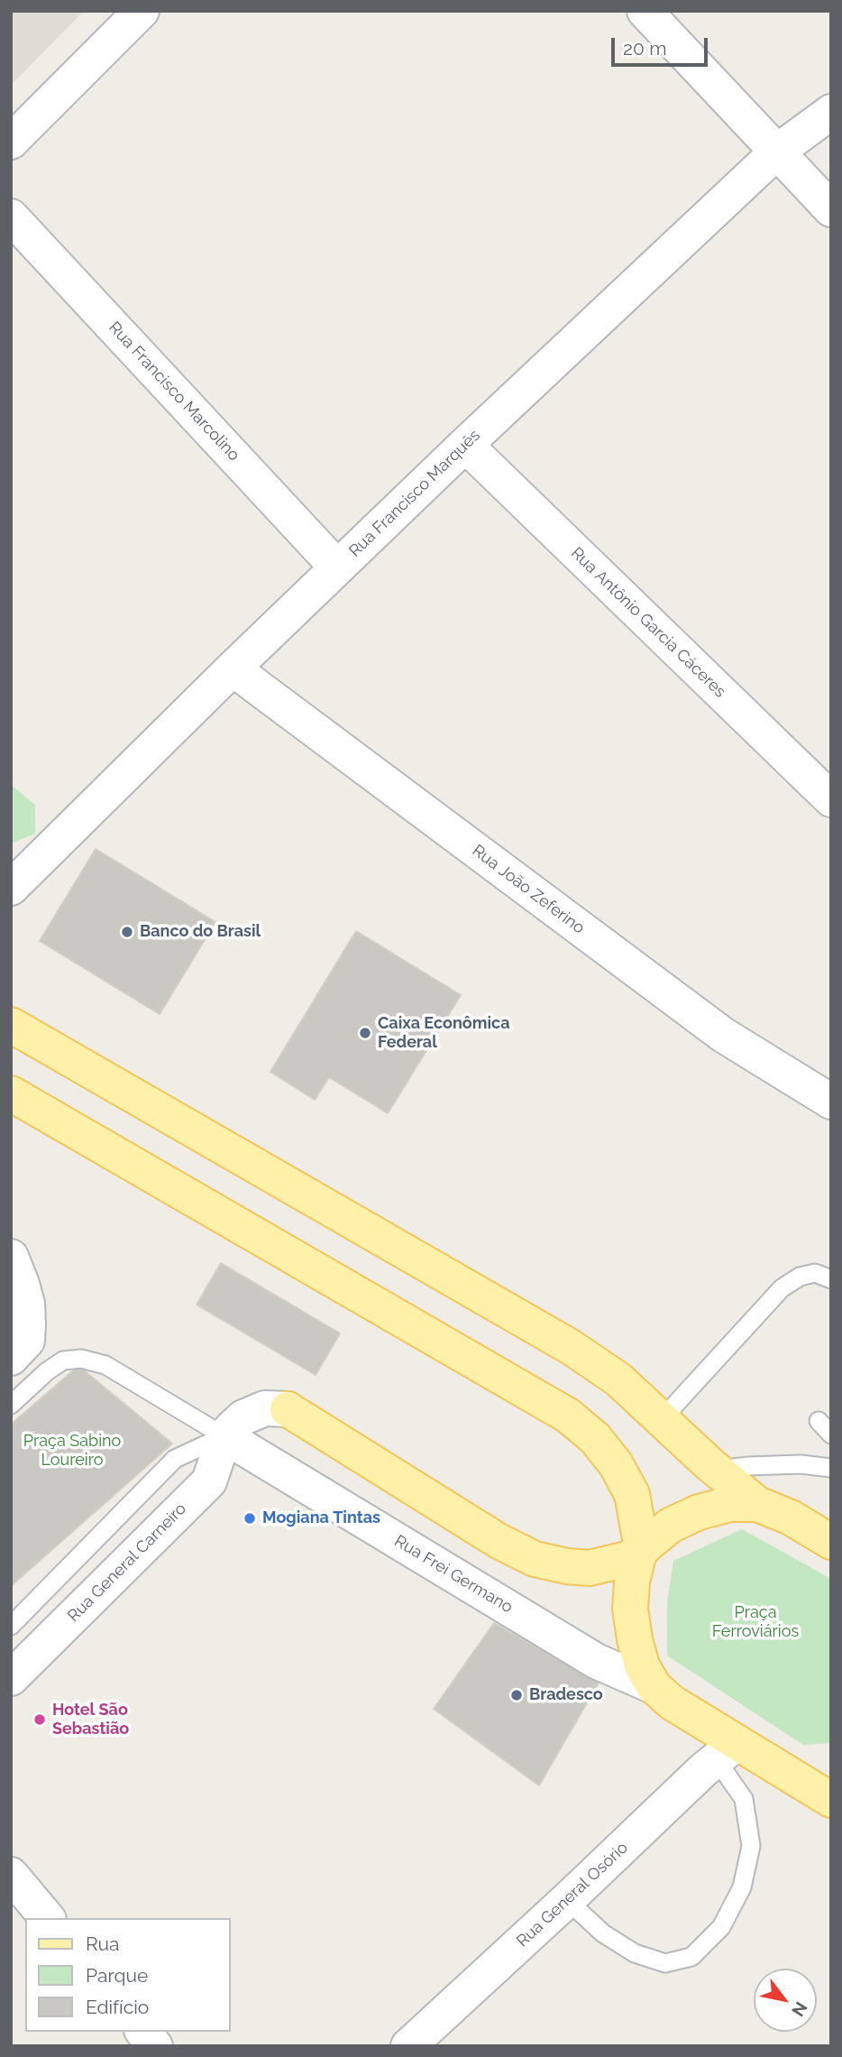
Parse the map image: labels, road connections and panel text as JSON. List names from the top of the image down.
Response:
{
  "streets": {
    "street": [
      "Rua Francisco Marcolino",
      "Rua Francisco Marquês",
      "Rua Antônio Garcia Cáceres",
      "Rua João Zeferino",
      "Rua General Carneiro",
      "Rua Frei Germano",
      "Rua General Osório"
    ]
  },
  "crossings": [
    ["Rua Francisco Marcolino", "Rua Francisco Marquês"],
    ["Rua Francisco Marquês", "Rua Antônio Garcia Cáceres"],
    ["Rua Francisco Marquês", "Rua João Zeferino"],
    ["Rua General Carneiro", "Rua Frei Germano"]
  ],
  "parks": ["Praça Sabino Loureiro", "Praça Ferroviários"],
  "places": [
    "Banco do Brasil",
    "Caixa Econômica Federal",
    "Mogiana Tintas",
    "Bradesco",
    "Hotel São Sebastião"
  ],
  "legend": ["Rua", "Parque", "Edifício"],
  "scale_bar": "20 m",
  "north": "bottom right"
}
